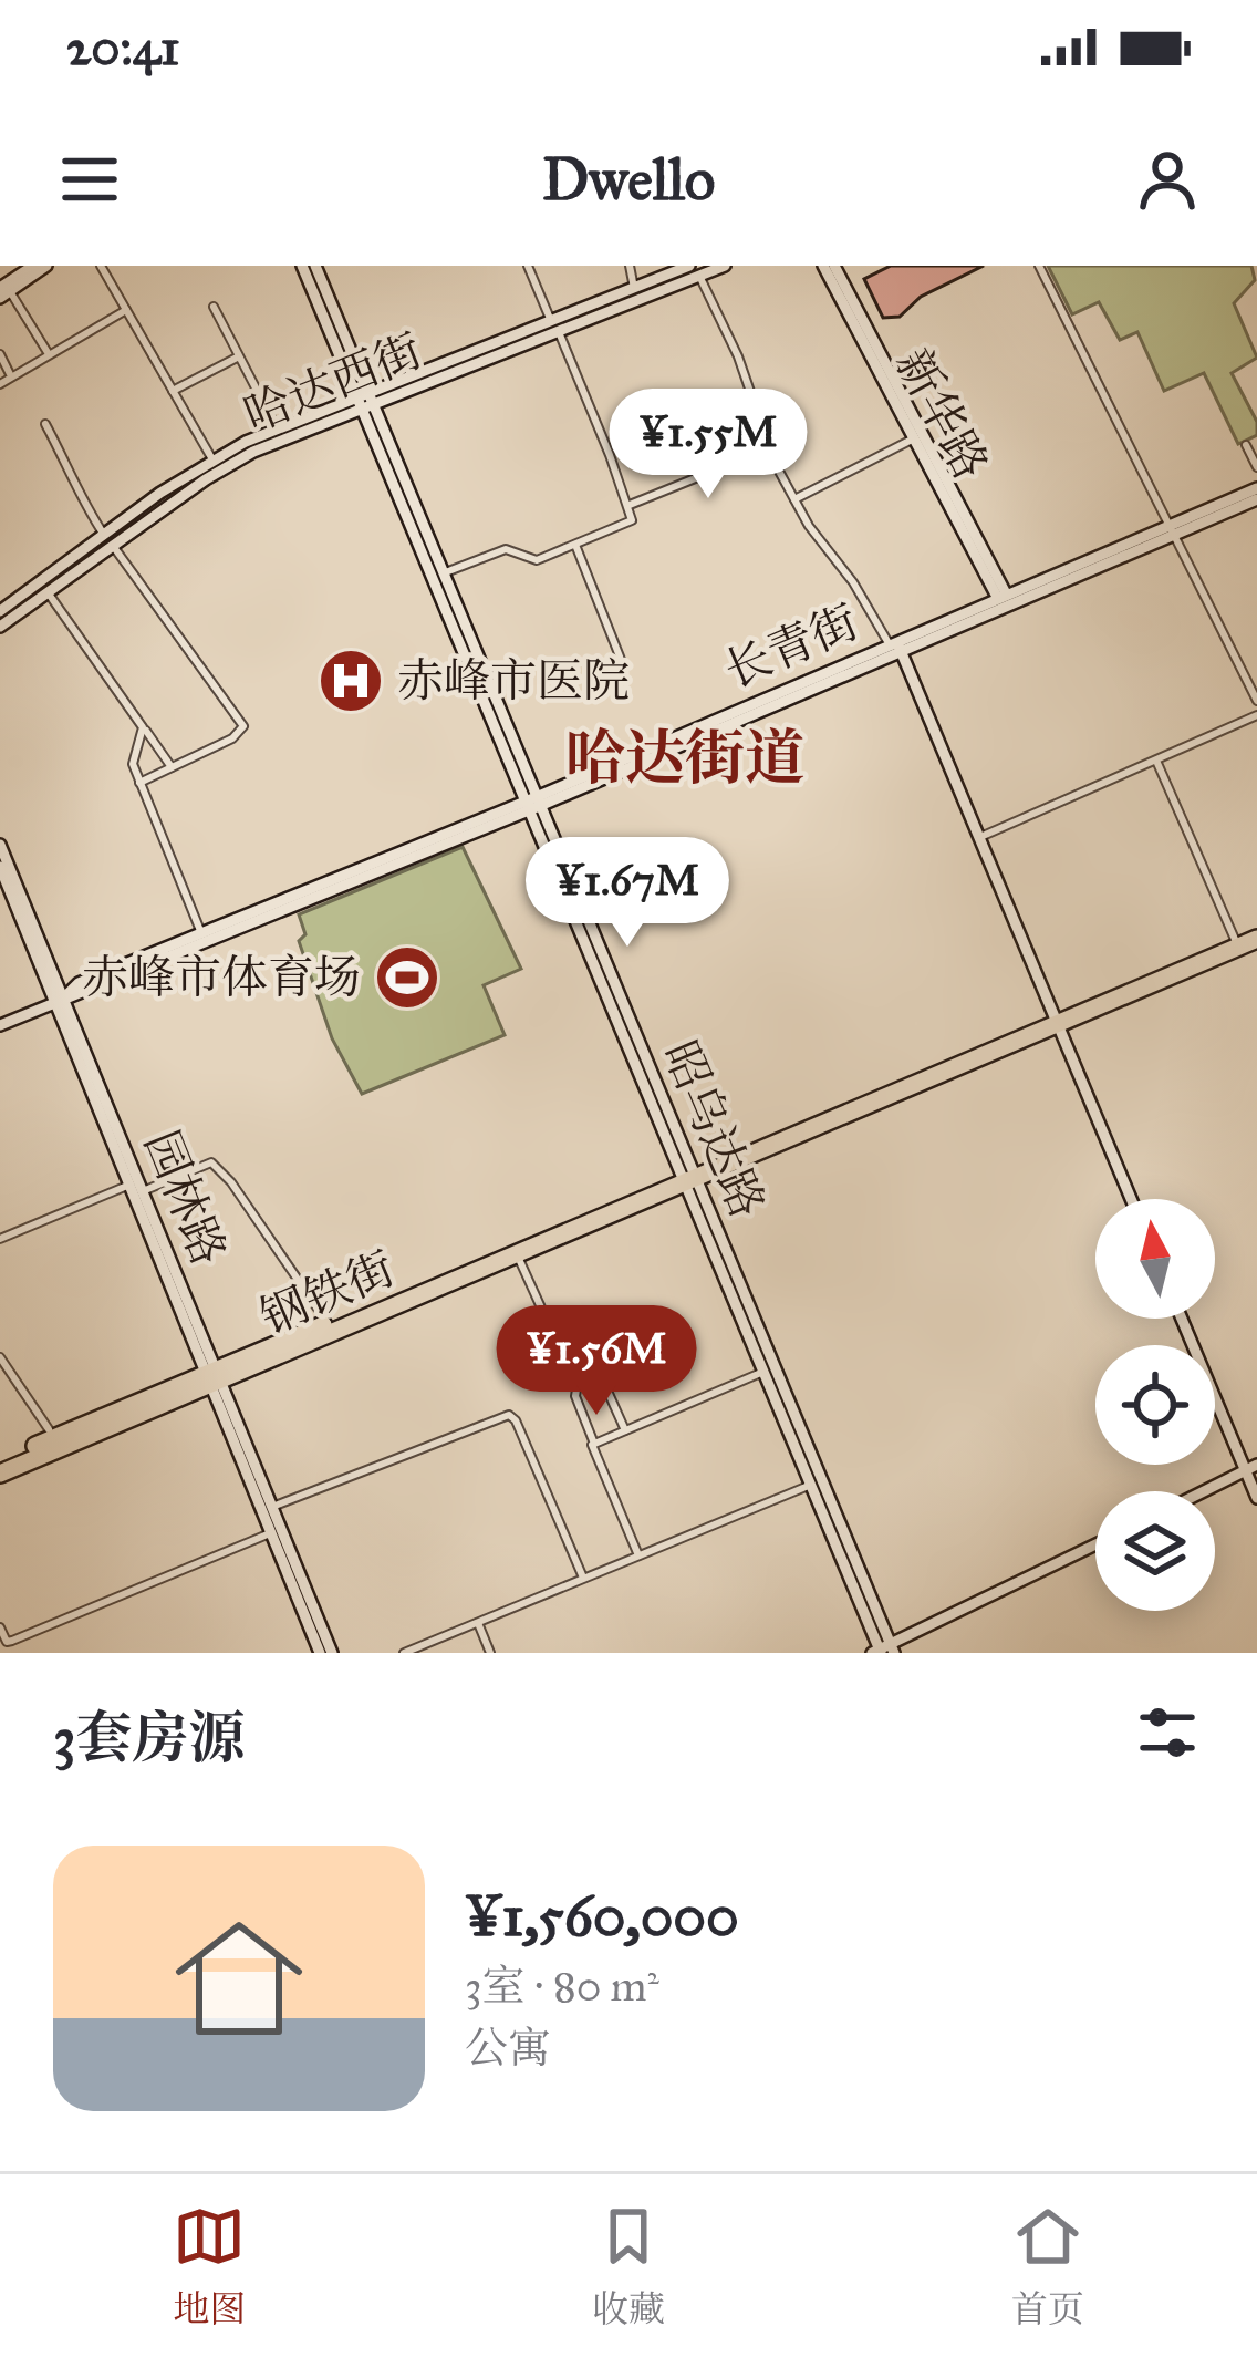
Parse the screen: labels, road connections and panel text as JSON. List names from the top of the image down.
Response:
{
  "streets": {
    "highway": ["钢铁街"],
    "main road": [
      "哈达西街",
      "新华路",
      "长青街",
      "昭乌达路",
      "园林路"
    ]
  },
  "crossings": [
    ["哈达西街", "昭乌达路"],
    ["新华路", "长青街"],
    ["长青街", "昭乌达路"],
    ["长青街", "园林路"],
    ["昭乌达路", "钢铁街"],
    ["园林路", "钢铁街"]
  ],
  "districts": ["哈达街道"],
  "places": {
    "hospital": ["赤峰市医院"],
    "sports": ["赤峰市体育场"]
  },
  "north": "top",
  "page": {
    "status": "20:41",
    "header": "Dwello",
    "price": ["¥1.55M", "¥1.67M", "¥1.56M"],
    "heading": "3套房源",
    "list": [
      {
        "name": "¥1,560,000",
        "note": "3室 · 80 m² · 公寓"
      }
    ],
    "tabs": ["地图", "收藏", "首页"]
  }
}
